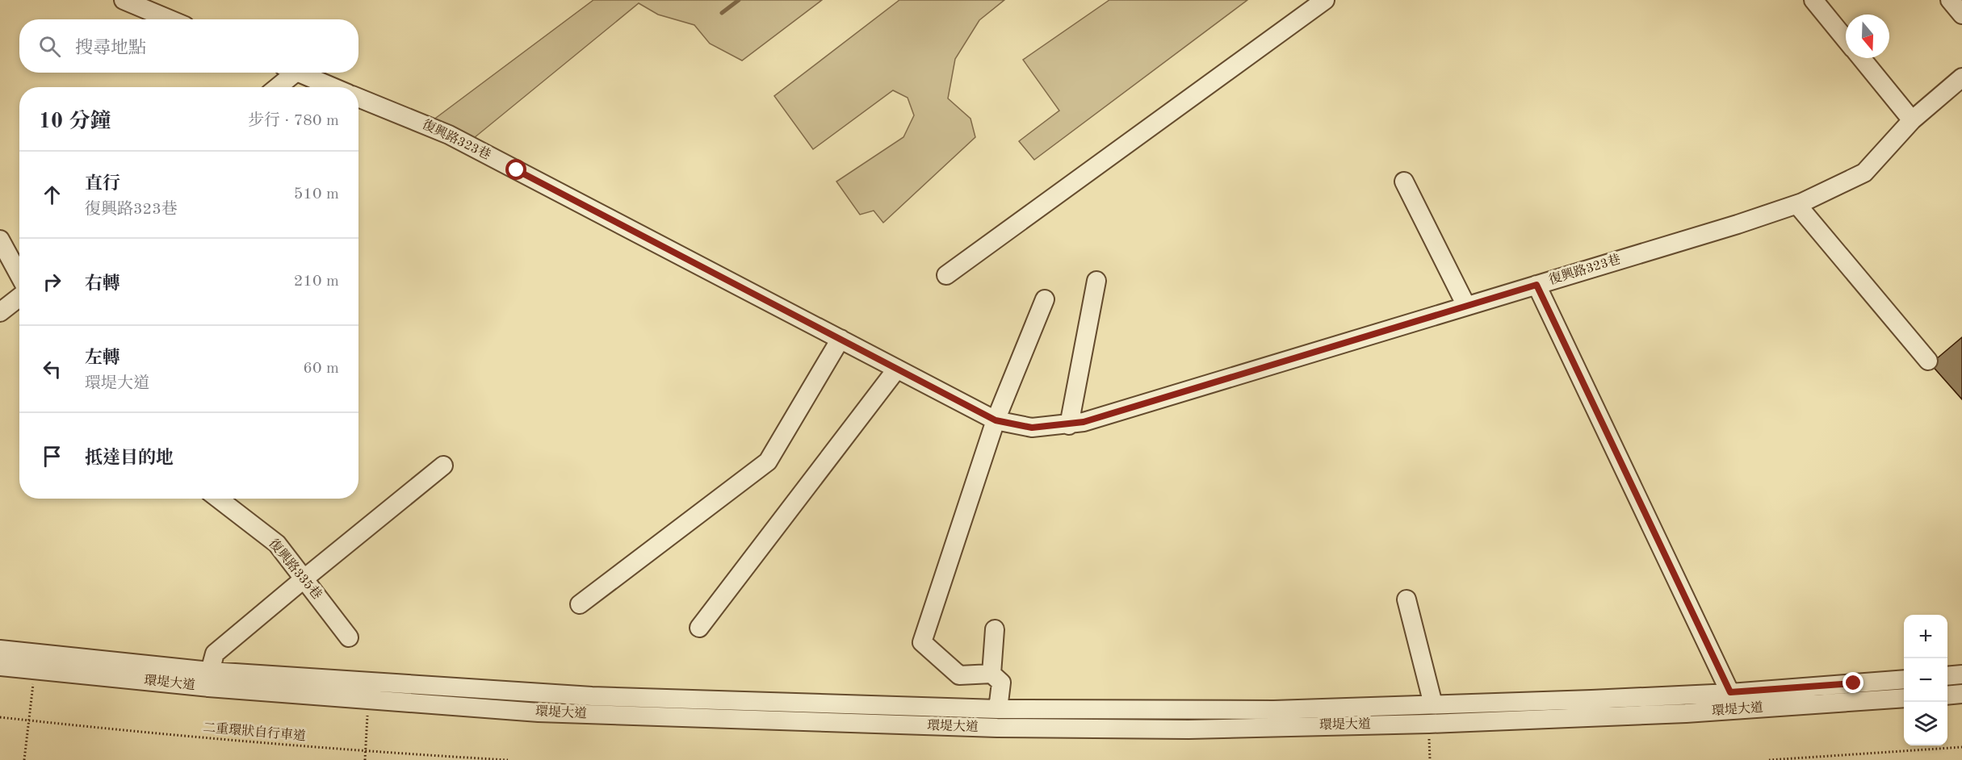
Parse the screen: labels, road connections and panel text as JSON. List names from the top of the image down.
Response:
{
  "streets": {
    "street": ["復興路323巷", "復興路335巷", "環堤大道"],
    "path": ["二重環狀自行車道"]
  },
  "north": "bottom",
  "page": {
    "search": "搜尋地點",
    "heading": ["10 分鐘", "步行 · 780 m"],
    "list": [
      ["直行", "復興路323巷", "510 m"],
      ["右轉", "210 m"],
      ["左轉", "環堤大道", "60 m"],
      "抵達目的地"
    ],
    "map_buttons": ["+", "−"]
  }
}
